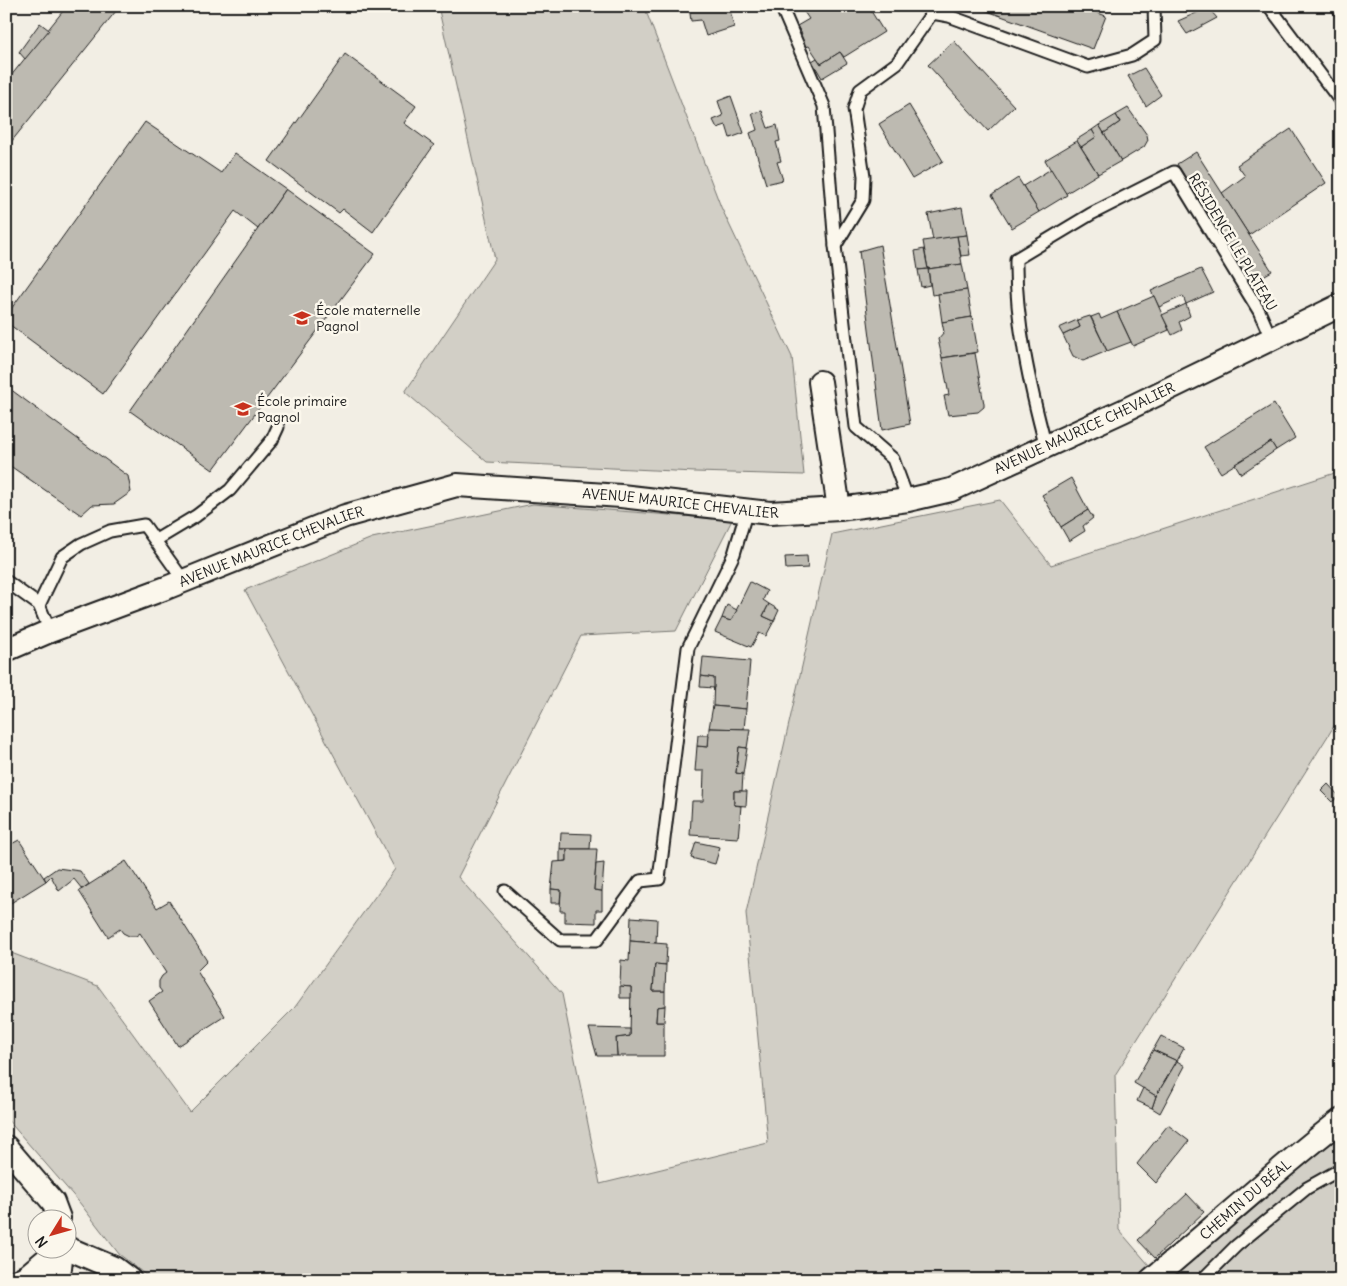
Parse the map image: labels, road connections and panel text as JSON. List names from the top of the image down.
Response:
{
  "streets": {
    "street": ["AVENUE MAURICE CHEVALIER", "CHEMIN DU BÉAL"],
    "lane": ["RÉSIDENCE LE PLATEAU"]
  },
  "crossings": [
    ["RÉSIDENCE LE PLATEAU", "AVENUE MAURICE CHEVALIER"]
  ],
  "places": {
    "school or university": ["École maternelle Pagnol", "École primaire Pagnol"]
  },
  "north": "bottom left"
}
